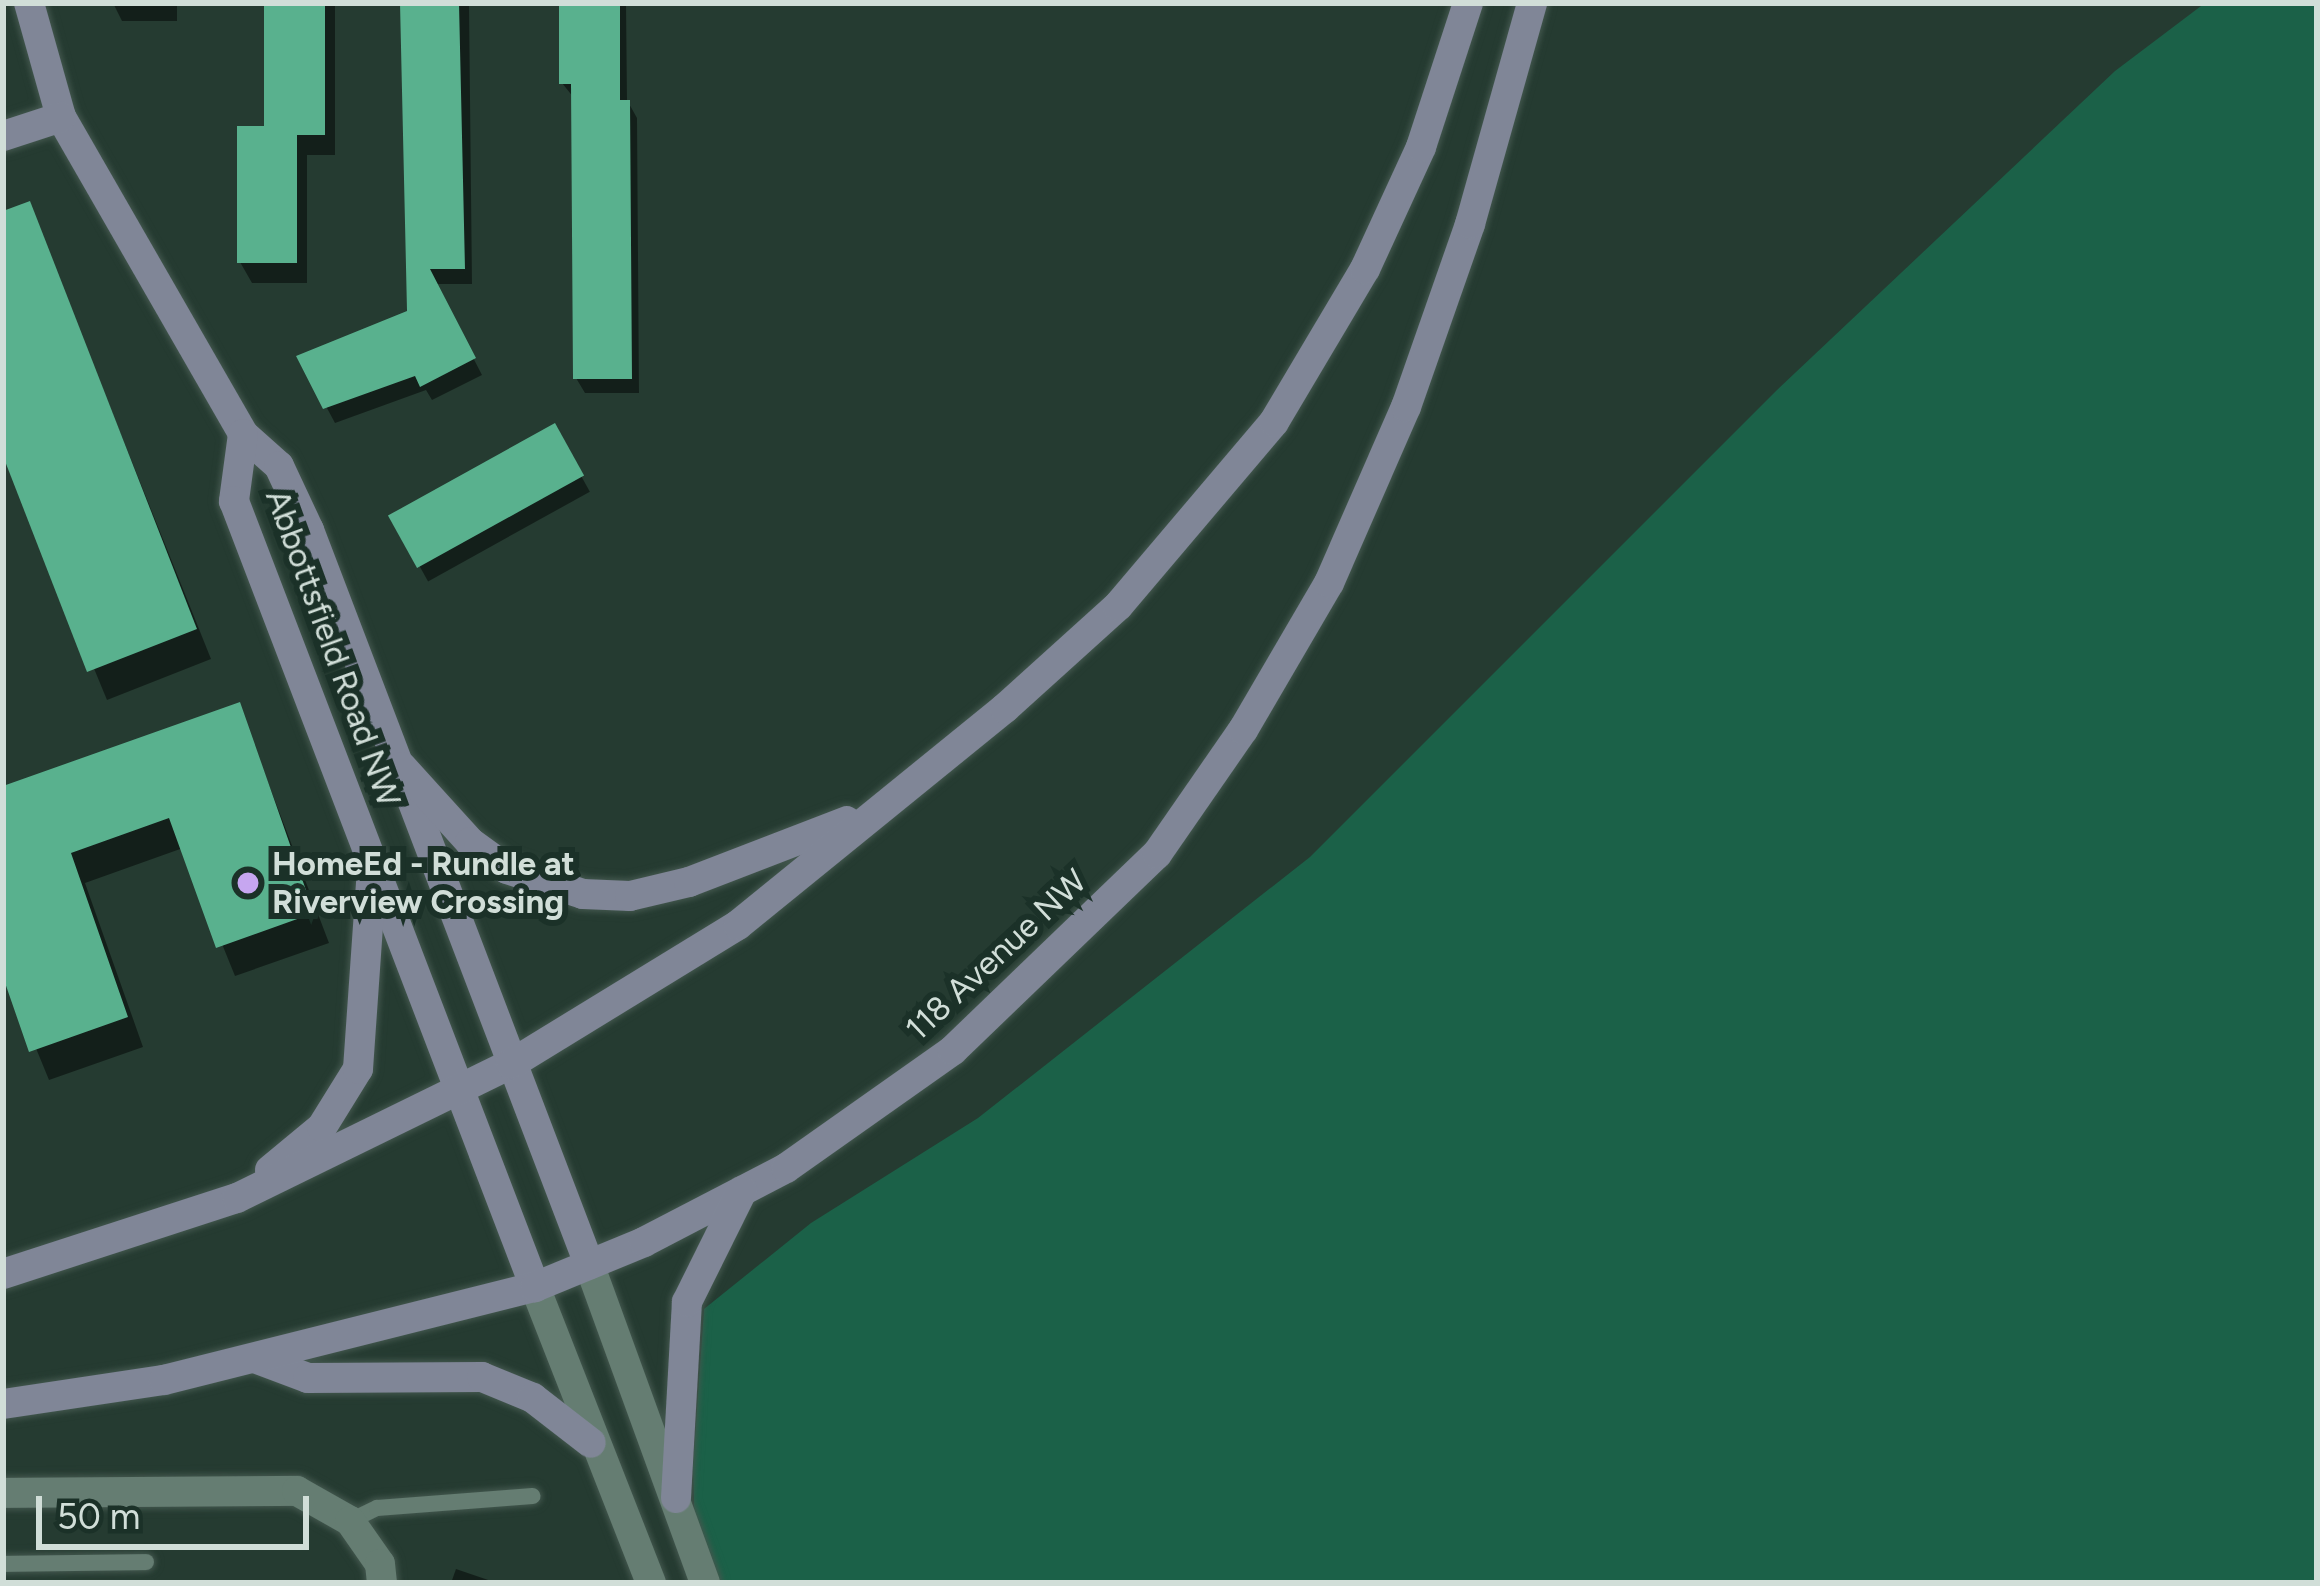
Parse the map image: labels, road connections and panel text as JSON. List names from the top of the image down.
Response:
{
  "streets": {
    "main road": ["Abbottsfield Road NW", "118 Avenue NW"]
  },
  "crossings": [
    ["Abbottsfield Road NW", "118 Avenue NW"]
  ],
  "places": ["HomeEd - Rundle at Riverview Crossing"],
  "scale_bar": "50 m"
}
